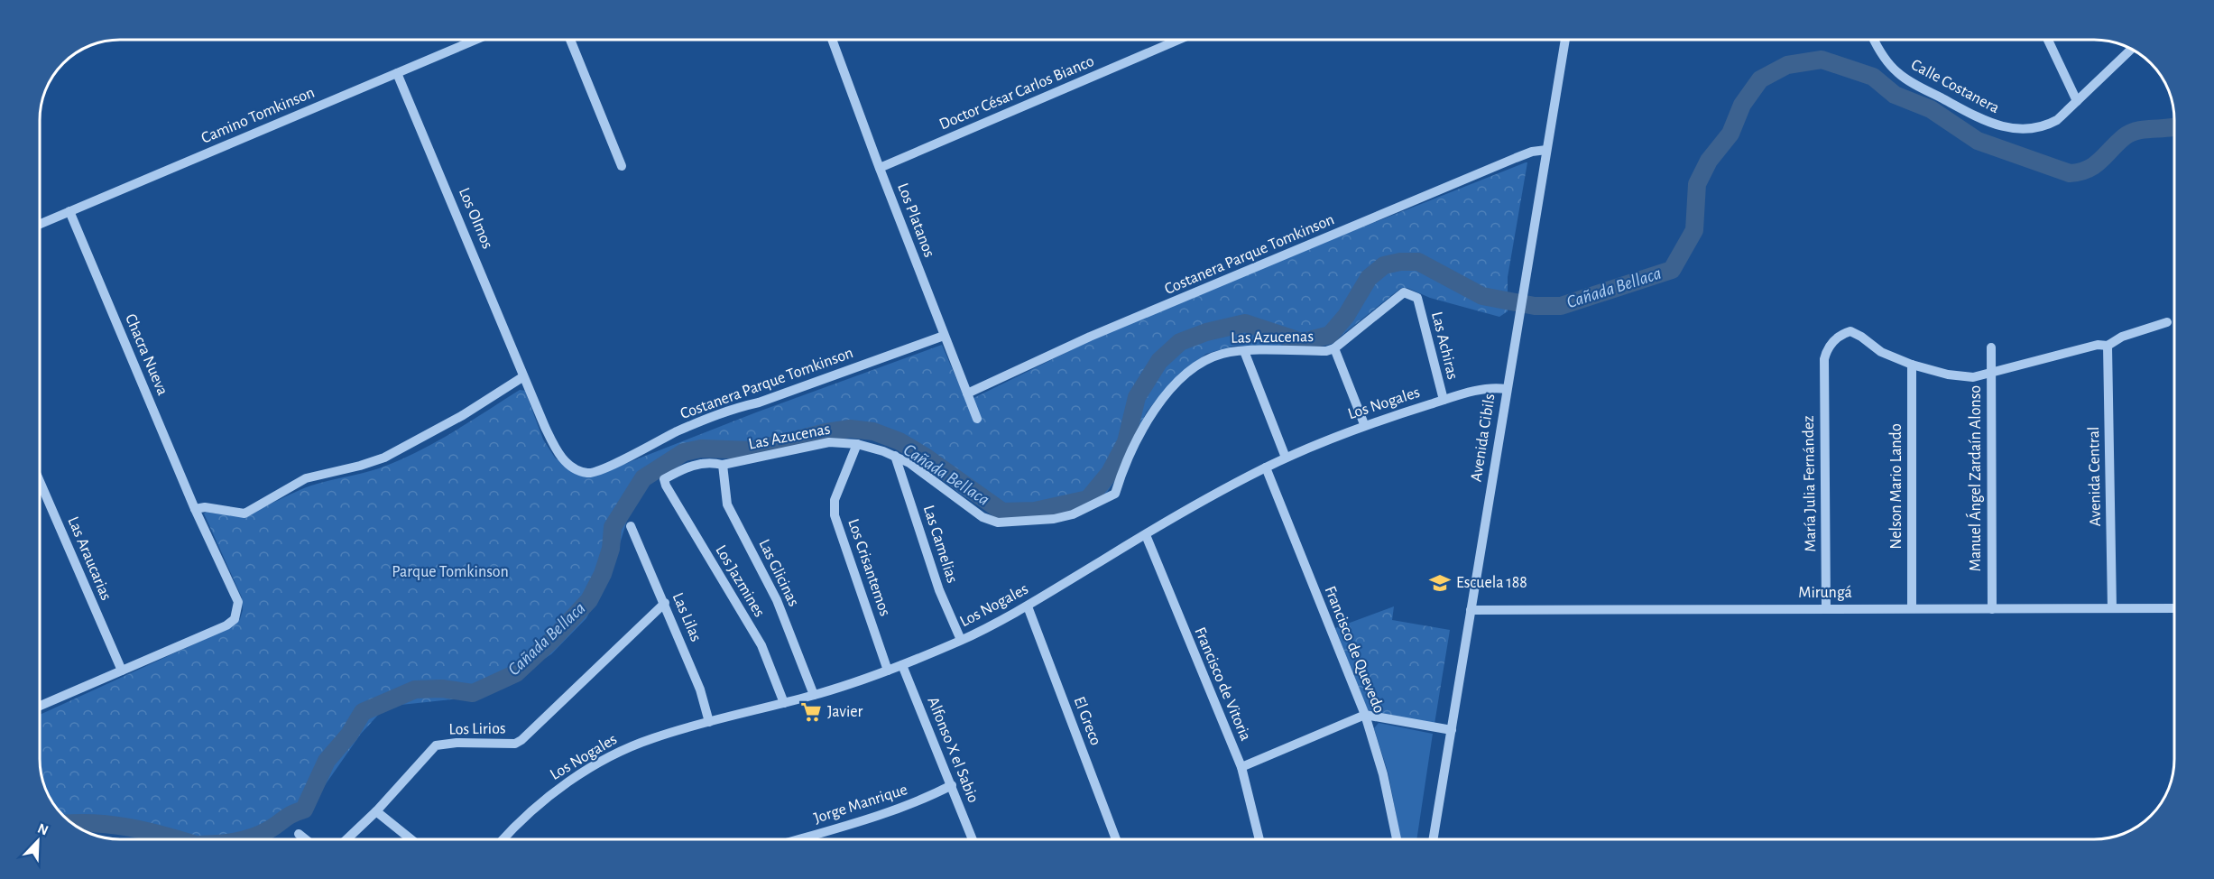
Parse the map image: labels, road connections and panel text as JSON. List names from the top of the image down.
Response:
{
  "streets": {
    "street": [
      "Calle Costanera",
      "Doctor César Carlos Bianco",
      "Camino Tomkinson",
      "Los Olmos",
      "Los Platanos",
      "Costanera Parque Tomkinson",
      "Las Azucenas",
      "Las Achiras",
      "Chacra Nueva",
      "Los Nogales",
      "Avenida Cibils",
      "Avenida Central",
      "Manuel Ángel Zardaín Alonso",
      "María Julia Fernández",
      "Nelson Mario Lando",
      "Las Camelias",
      "Las Araucarias",
      "Los Crisantemos",
      "Las Glicinas",
      "Los Jazmines",
      "Mirungá",
      "Las Lilas",
      "Francisco de Quevedo",
      "Francisco de Vitoria",
      "El Greco",
      "Los Lirios",
      "Alfonso X el Sabio",
      "Jorge Manrique"
    ]
  },
  "crossings": [
    ["Doctor César Carlos Bianco", "Los Platanos"],
    ["Camino Tomkinson", "Los Olmos"],
    ["Camino Tomkinson", "Chacra Nueva"],
    ["Los Olmos", "Costanera Parque Tomkinson"],
    ["Los Platanos", "Costanera Parque Tomkinson"],
    ["Costanera Parque Tomkinson", "Avenida Cibils"],
    ["Las Azucenas", "Las Achiras"],
    ["Las Azucenas", "Las Camelias"],
    ["Las Azucenas", "Los Crisantemos"],
    ["Las Azucenas", "Las Glicinas"],
    ["Las Azucenas", "Los Jazmines"],
    ["Las Achiras", "Los Nogales"],
    ["Los Nogales", "Avenida Cibils"],
    ["Los Nogales", "Las Camelias"],
    ["Los Nogales", "Los Crisantemos"],
    ["Los Nogales", "Las Glicinas"],
    ["Los Nogales", "Los Jazmines"],
    ["Los Nogales", "Las Lilas"],
    ["Los Nogales", "Francisco de Quevedo"],
    ["Los Nogales", "Francisco de Vitoria"],
    ["Los Nogales", "El Greco"],
    ["Los Nogales", "Alfonso X el Sabio"],
    ["Avenida Cibils", "Mirungá"],
    ["Avenida Central", "Mirungá"],
    ["Manuel Ángel Zardaín Alonso", "Mirungá"],
    ["María Julia Fernández", "Nelson Mario Lando"],
    ["María Julia Fernández", "Mirungá"],
    ["Nelson Mario Lando", "Mirungá"],
    ["Las Lilas", "Los Lirios"],
    ["Alfonso X el Sabio", "Jorge Manrique"]
  ],
  "water": ["Cañada Bellaca"],
  "parks": ["Parque Tomkinson"],
  "places": {
    "school or university": ["Escuela 188"],
    "supermarket": ["Javier"]
  },
  "north": "top right"
}
